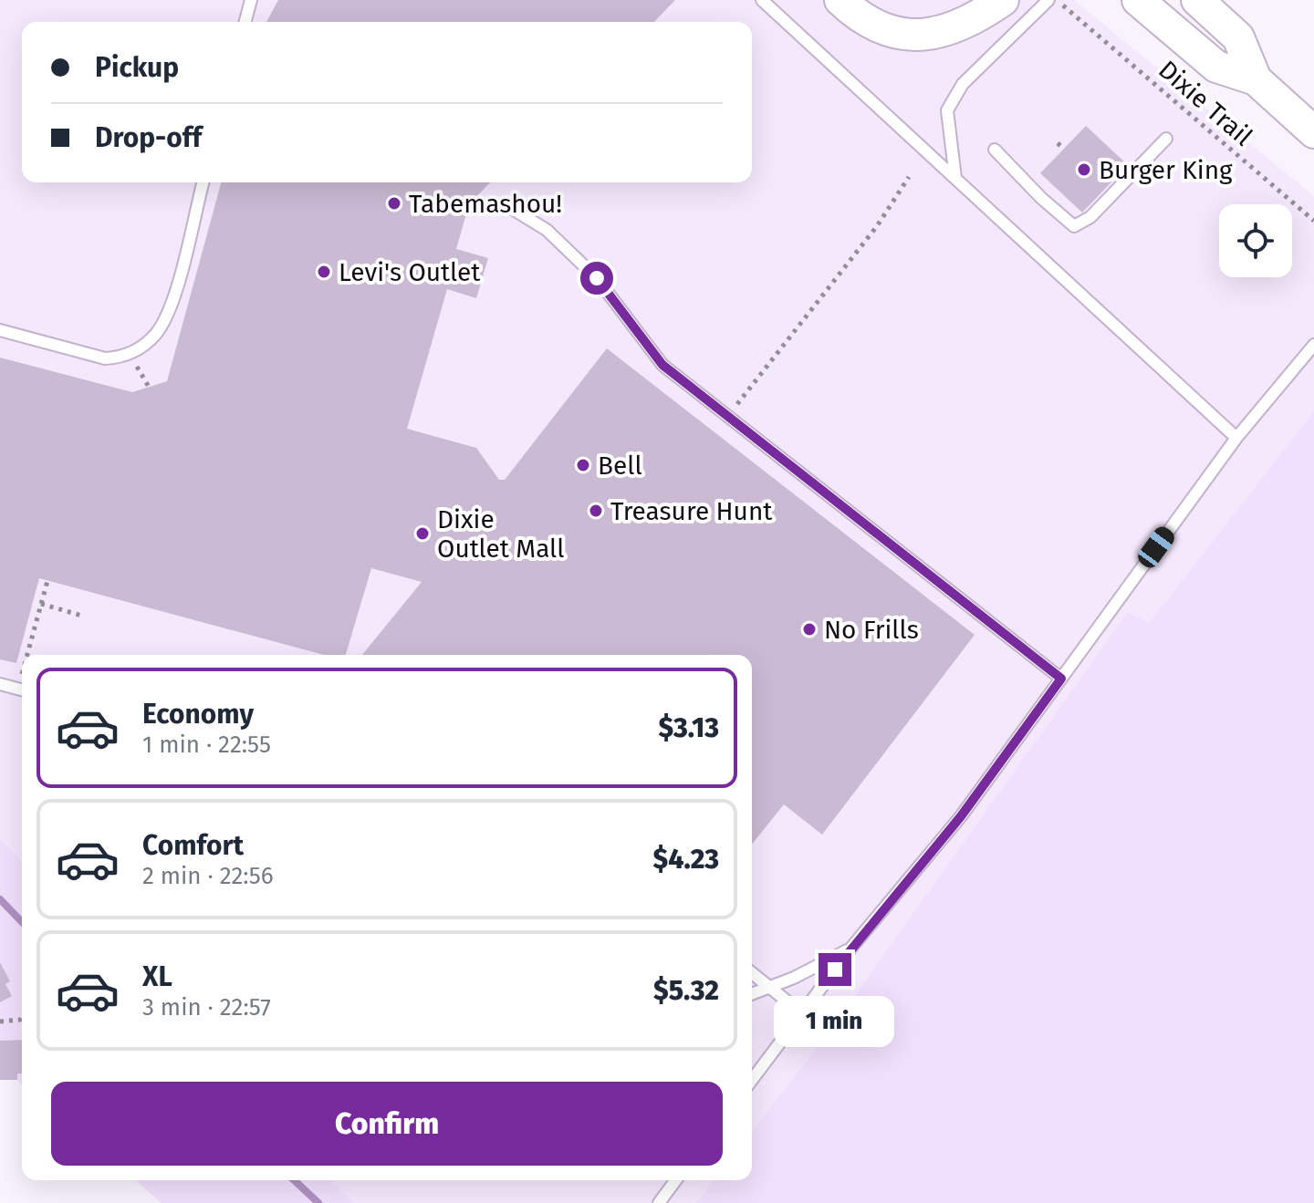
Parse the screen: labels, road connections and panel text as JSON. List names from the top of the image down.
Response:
{
  "streets": {
    "path": ["Dixie Trail"]
  },
  "places": [
    "Burger King",
    "Tabemashou!",
    "Levi's Outlet",
    "Bell",
    "Treasure Hunt",
    "Dixie Outlet Mall",
    "No Frills"
  ],
  "page": {
    "banner": ["Pickup", "Drop-off"],
    "list": [
      {
        "name": "Economy",
        "note": "1 min · 22:55",
        "value": "$3.13"
      },
      {
        "name": "Comfort",
        "note": "2 min · 22:56",
        "value": "$4.23"
      },
      {
        "name": "XL",
        "note": "3 min · 22:57",
        "value": "$5.32"
      }
    ],
    "bubble": "1 min",
    "buttons": "Confirm"
  }
}
